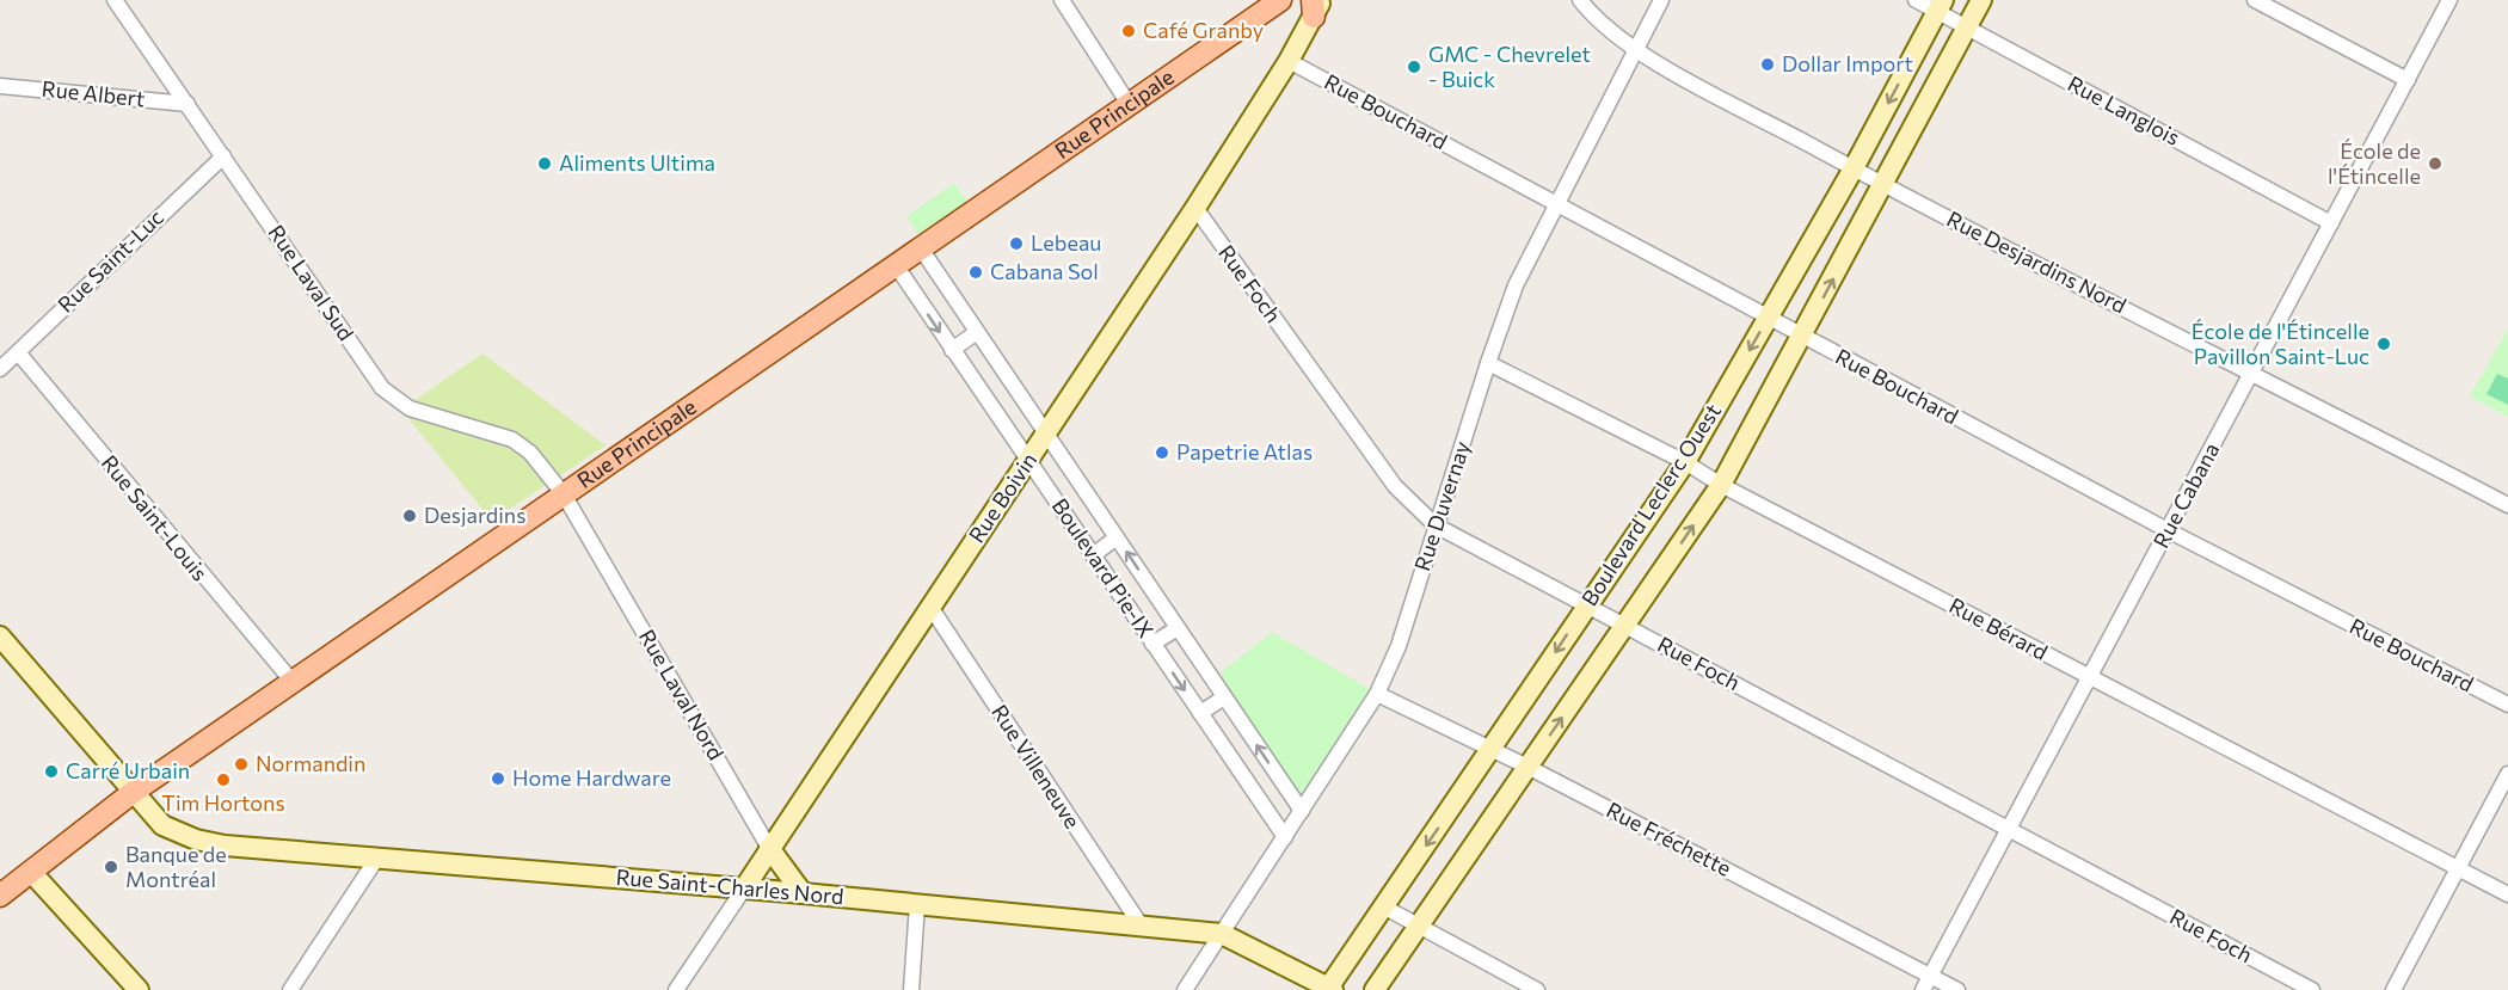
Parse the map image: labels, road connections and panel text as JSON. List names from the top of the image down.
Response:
{
  "streets": {
    "main road": ["Rue Principale"],
    "street": [
      "Rue Albert",
      "Rue Langlois",
      "Rue Bouchard",
      "Rue Saint-Luc",
      "Rue Desjardins Nord",
      "Rue Laval Sud",
      "Rue Foch",
      "Rue Cabana",
      "Rue Boivin",
      "Boulevard Leclerc Ouest",
      "Rue Duvernay",
      "Rue Saint-Louis",
      "Boulevard Pie-IX",
      "Rue Bérard",
      "Rue Laval Nord",
      "Rue Villeneuve",
      "Rue Fréchette",
      "Rue Saint-Charles Nord"
    ]
  },
  "crossings": [
    ["Rue Albert", "Rue Laval Sud"],
    ["Rue Langlois", "Rue Cabana"],
    ["Rue Langlois", "Boulevard Leclerc Ouest"],
    ["Rue Bouchard", "Rue Cabana"],
    ["Rue Bouchard", "Rue Boivin"],
    ["Rue Bouchard", "Boulevard Leclerc Ouest"],
    ["Rue Bouchard", "Rue Duvernay"],
    ["Rue Principale", "Rue Laval Sud"],
    ["Rue Principale", "Rue Saint-Louis"],
    ["Rue Principale", "Boulevard Pie-IX"],
    ["Rue Principale", "Rue Laval Nord"],
    ["Rue Principale", "Rue Saint-Charles Nord"],
    ["Rue Saint-Luc", "Rue Laval Sud"],
    ["Rue Saint-Luc", "Rue Saint-Louis"],
    ["Rue Desjardins Nord", "Rue Cabana"],
    ["Rue Desjardins Nord", "Boulevard Leclerc Ouest"],
    ["Rue Desjardins Nord", "Rue Duvernay"],
    ["Rue Laval Sud", "Rue Laval Nord"],
    ["Rue Foch", "Rue Cabana"],
    ["Rue Foch", "Rue Boivin"],
    ["Rue Foch", "Boulevard Leclerc Ouest"],
    ["Rue Foch", "Rue Duvernay"],
    ["Rue Cabana", "Rue Bérard"],
    ["Rue Cabana", "Rue Fréchette"],
    ["Rue Boivin", "Boulevard Pie-IX"],
    ["Rue Boivin", "Rue Laval Nord"],
    ["Rue Boivin", "Rue Villeneuve"],
    ["Rue Boivin", "Rue Saint-Charles Nord"],
    ["Boulevard Leclerc Ouest", "Rue Bérard"],
    ["Boulevard Leclerc Ouest", "Rue Fréchette"],
    ["Boulevard Leclerc Ouest", "Rue Saint-Charles Nord"],
    ["Rue Duvernay", "Boulevard Pie-IX"],
    ["Rue Duvernay", "Rue Bérard"],
    ["Rue Duvernay", "Rue Fréchette"],
    ["Rue Duvernay", "Rue Saint-Charles Nord"],
    ["Rue Laval Nord", "Rue Saint-Charles Nord"],
    ["Rue Villeneuve", "Rue Saint-Charles Nord"]
  ],
  "places": [
    "Café Granby",
    "Dollar Import",
    "GMC - Chevrelet - Buick",
    "Aliments Ultima",
    "École de l'Étincelle",
    "Lebeau",
    "Cabana Sol",
    "École de l'Étincelle Pavillon Saint-Luc",
    "Papetrie Atlas",
    "Desjardins",
    "Normandin",
    "Carré Urbain",
    "Home Hardware",
    "Tim Hortons",
    "Banque de Montréal"
  ]
}
